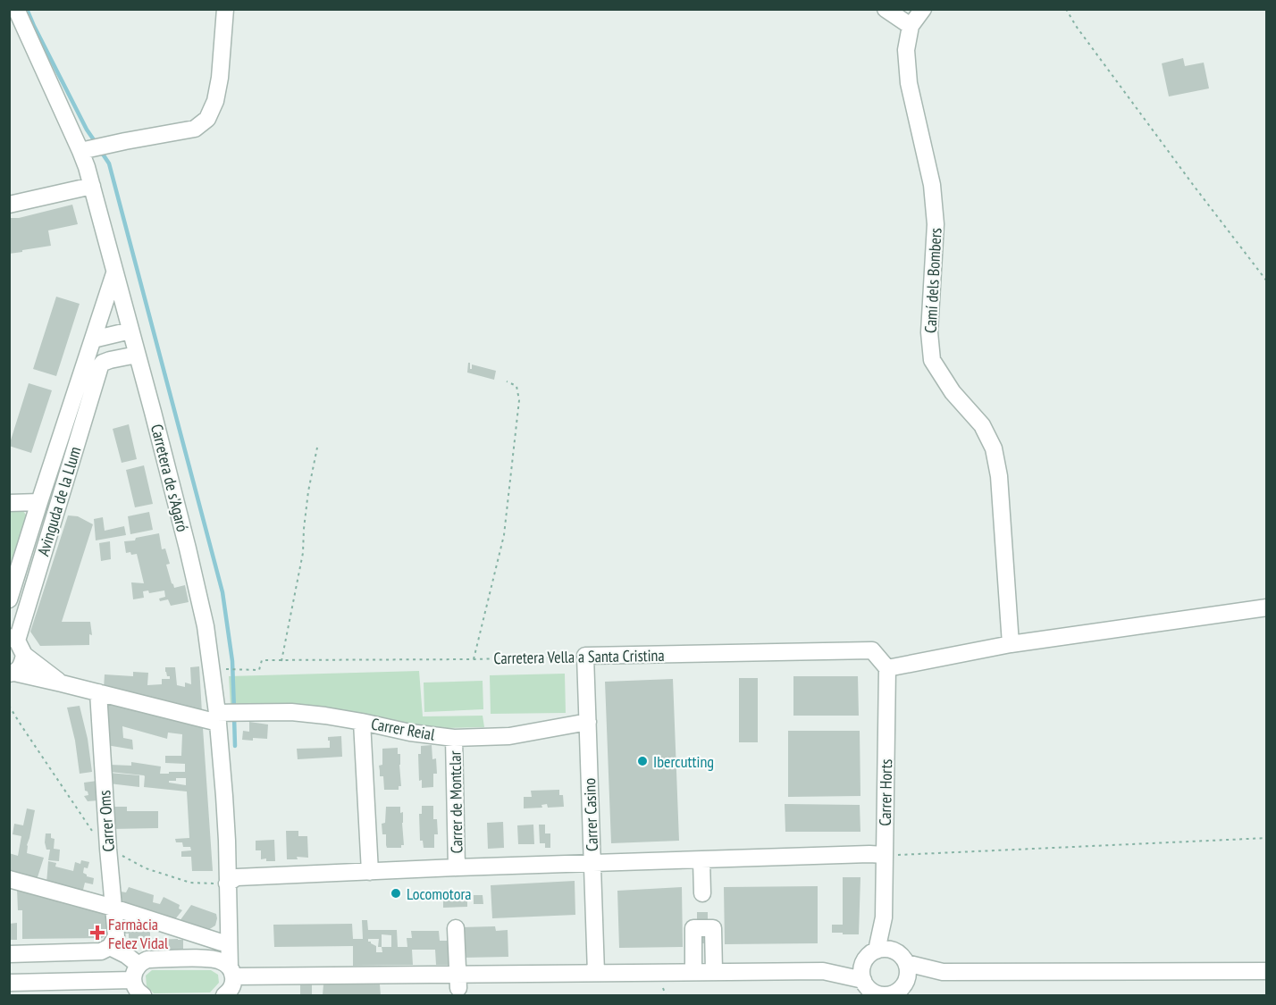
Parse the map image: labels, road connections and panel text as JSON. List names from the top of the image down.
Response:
{
  "streets": {
    "street": [
      "Camí dels Bombers",
      "Carretera de s'Agaró",
      "Avinguda de la Llum",
      "Carretera Vella a Santa Cristina",
      "Carrer Reial",
      "Carrer Horts",
      "Carrer de Montclar",
      "Carrer Casino",
      "Carrer Oms"
    ]
  },
  "crossings": [
    ["Carretera de s'Agaró", "Avinguda de la Llum"],
    ["Carretera de s'Agaró", "Carrer Reial"],
    ["Avinguda de la Llum", "Carrer Reial"],
    ["Carretera Vella a Santa Cristina", "Carrer Horts"],
    ["Carretera Vella a Santa Cristina", "Carrer Casino"],
    ["Carrer Reial", "Carrer de Montclar"],
    ["Carrer Reial", "Carrer Casino"],
    ["Carrer Reial", "Carrer Oms"]
  ],
  "places": {
    "other": ["Ibercutting", "Locomotora"],
    "health": ["Farmàcia Felez Vidal"]
  }
}
